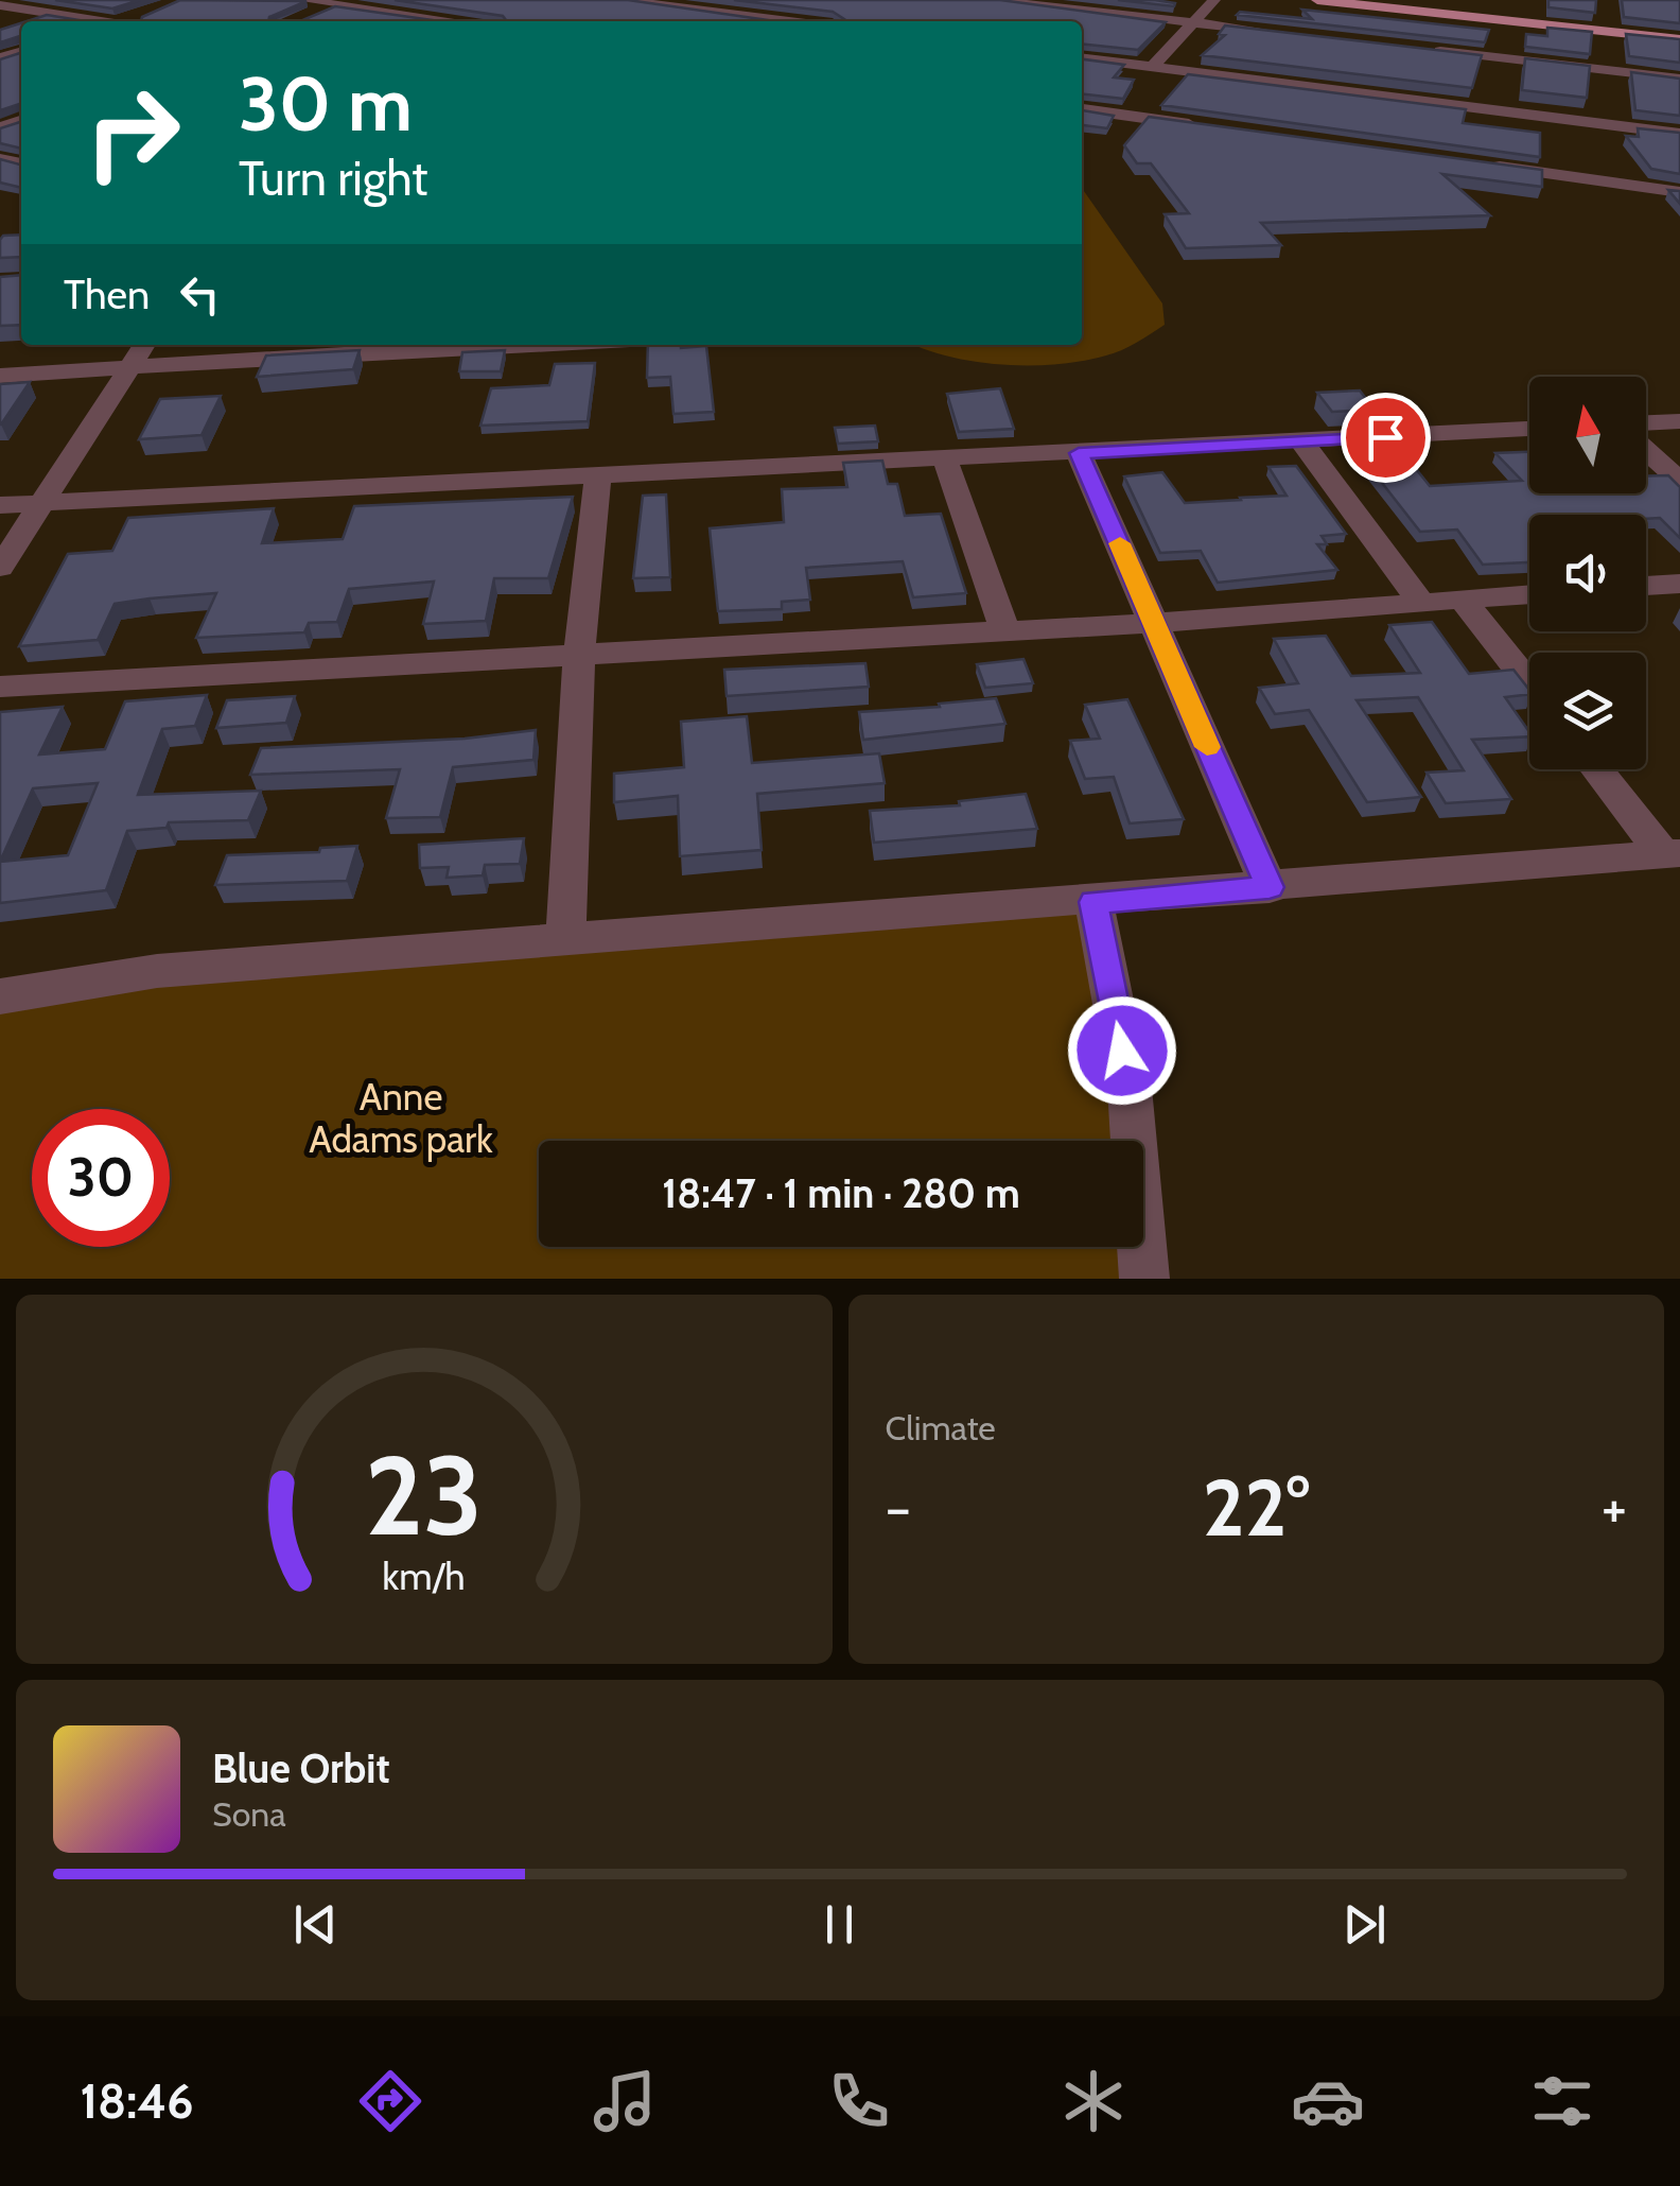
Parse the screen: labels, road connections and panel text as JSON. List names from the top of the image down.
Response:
{
  "parks": ["Anne Adams park"],
  "north": "top",
  "page": {
    "turn": ["30 m", "Turn right"],
    "then": "Then",
    "limit": "30",
    "trip": "18:47 · 1 min · 280 m",
    "tile": "Climate",
    "heat": ["−", "22°", "+"],
    "song": ["Blue Orbit", "Sona"],
    "tabs": "18:46",
    "gauge": ["23", "km/h"]
  }
}
